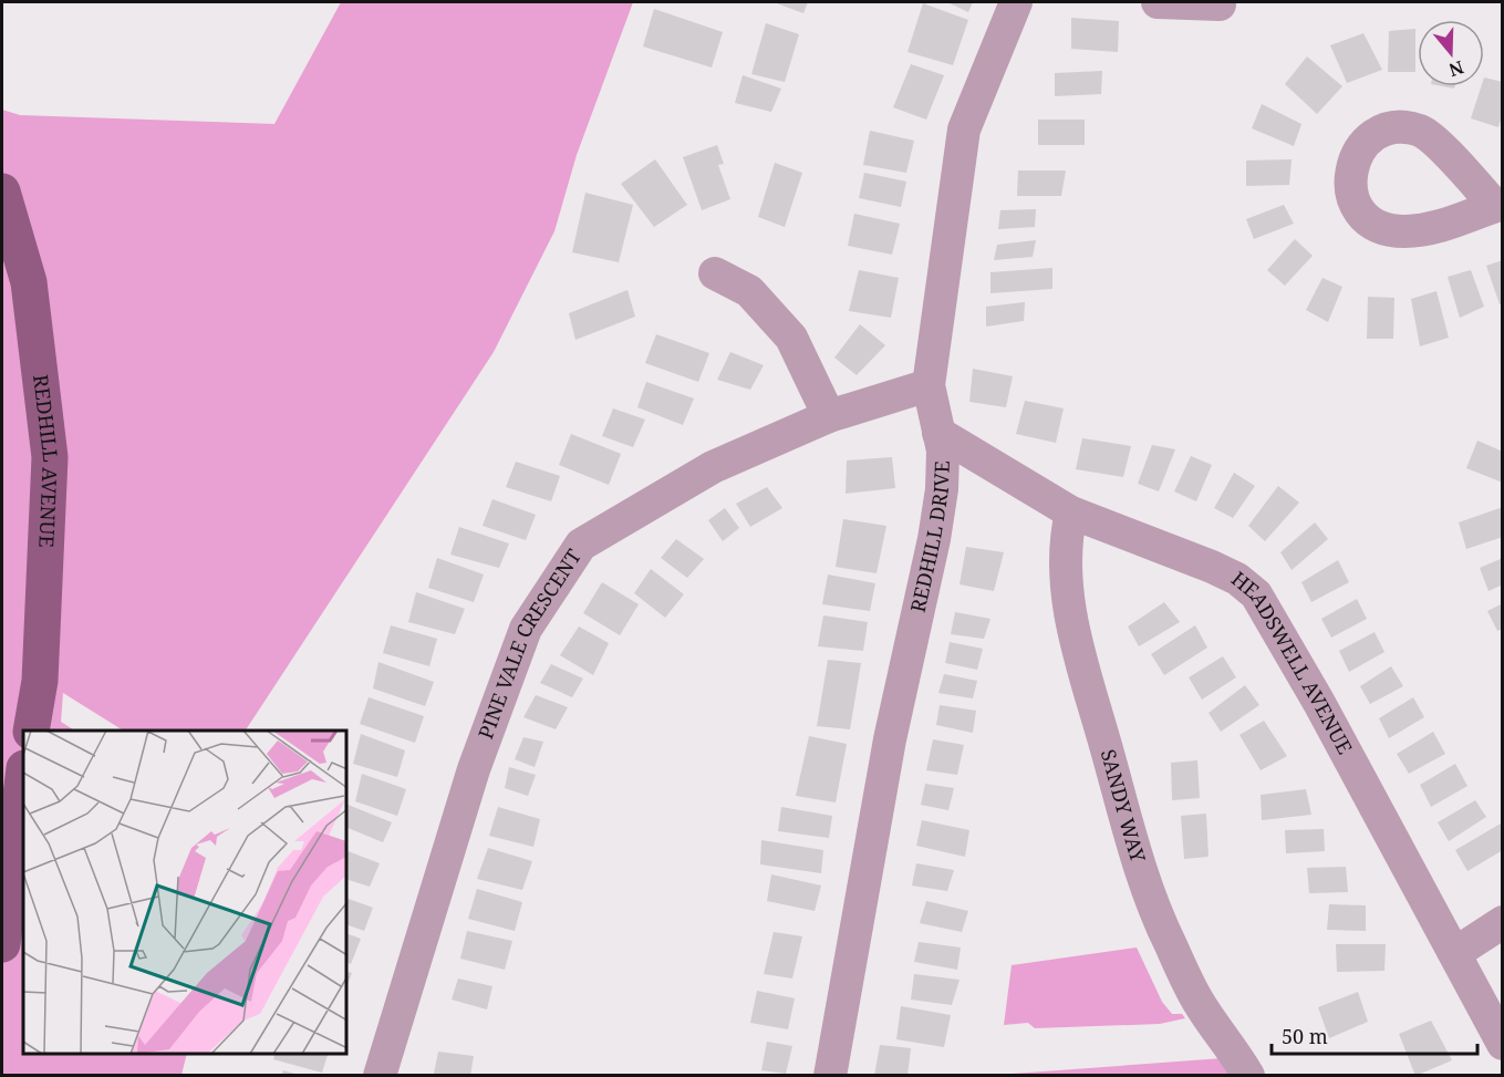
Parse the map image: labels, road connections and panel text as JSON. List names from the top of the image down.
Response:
{
  "streets": {
    "main road": ["REDHILL AVENUE"],
    "street": [
      "REDHILL DRIVE",
      "PINE VALE CRESCENT",
      "HEADSWELL AVENUE",
      "SANDY WAY"
    ]
  },
  "crossings": [
    ["REDHILL DRIVE", "PINE VALE CRESCENT"],
    ["REDHILL DRIVE", "HEADSWELL AVENUE"],
    ["HEADSWELL AVENUE", "SANDY WAY"]
  ],
  "scale_bar": "50 m",
  "north": "bottom"
}
